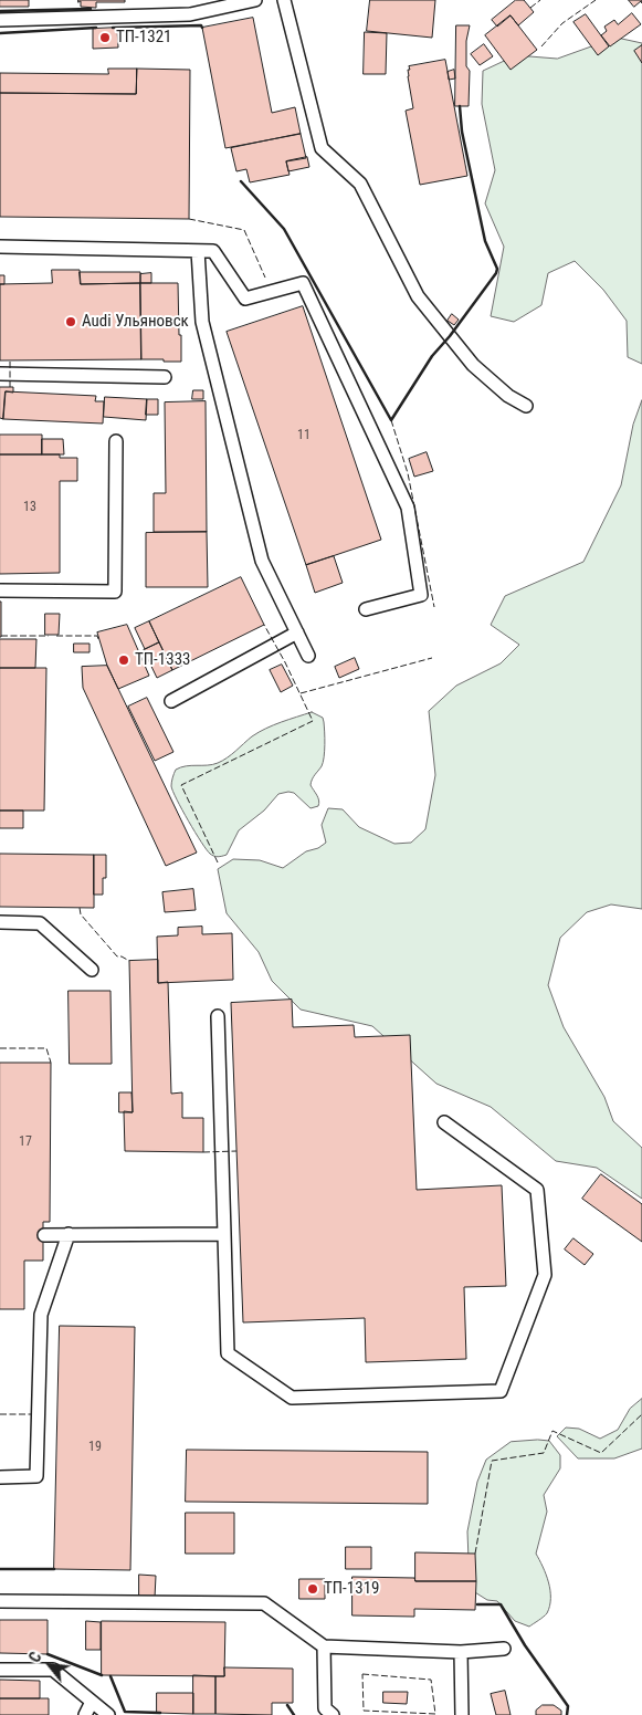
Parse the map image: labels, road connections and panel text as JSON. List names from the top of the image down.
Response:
{
  "places": [
    "ТП-1321",
    "Audi Ульяновск",
    "ТП-1333",
    "ТП-1319"
  ],
  "house_numbers": [
    "11",
    "13",
    "17",
    "19"
  ],
  "north": "top left"
}
